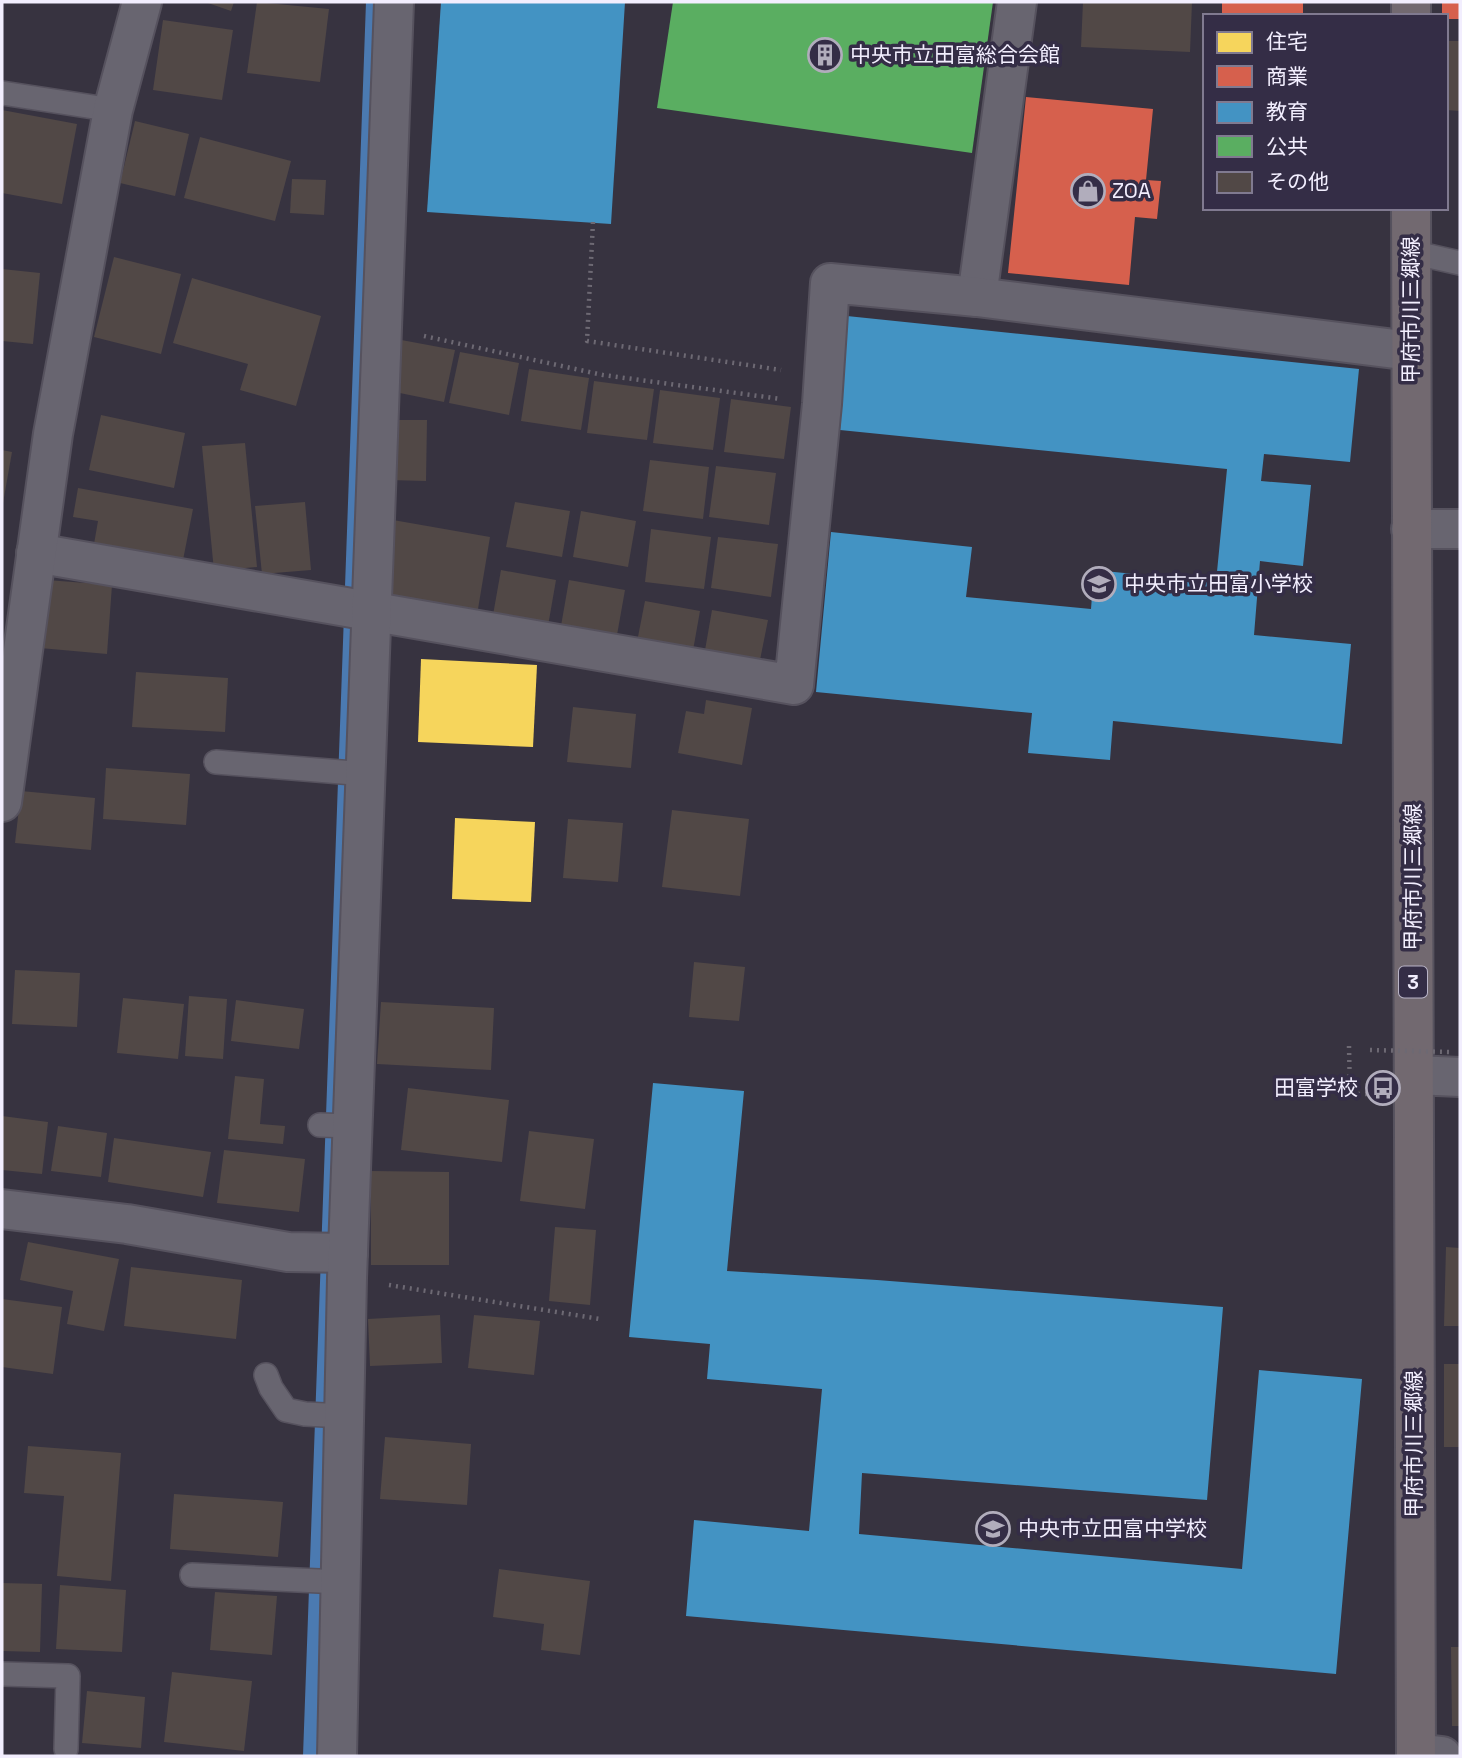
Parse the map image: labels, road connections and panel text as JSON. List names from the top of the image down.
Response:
{
  "streets": {
    "main road": ["甲府市川三郷線", "3"]
  },
  "places": {
    "building": ["中央市立田富総合会館"],
    "shop": ["ZOA"],
    "school or university": ["中央市立田富小学校", "中央市立田富中学校"],
    "bus stop": ["田富学校"]
  },
  "legend": [
    "住宅",
    "商業",
    "教育",
    "公共",
    "その他"
  ]
}
